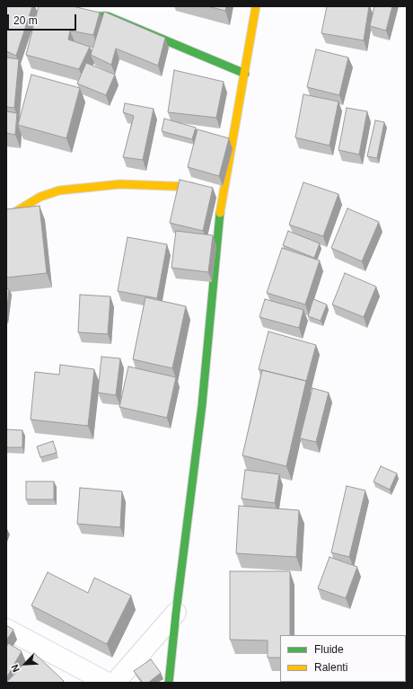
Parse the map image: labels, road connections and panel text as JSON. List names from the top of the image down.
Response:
{
  "legend": ["Fluide", "Ralenti"],
  "scale_bar": "20 m",
  "north": "bottom left"
}
